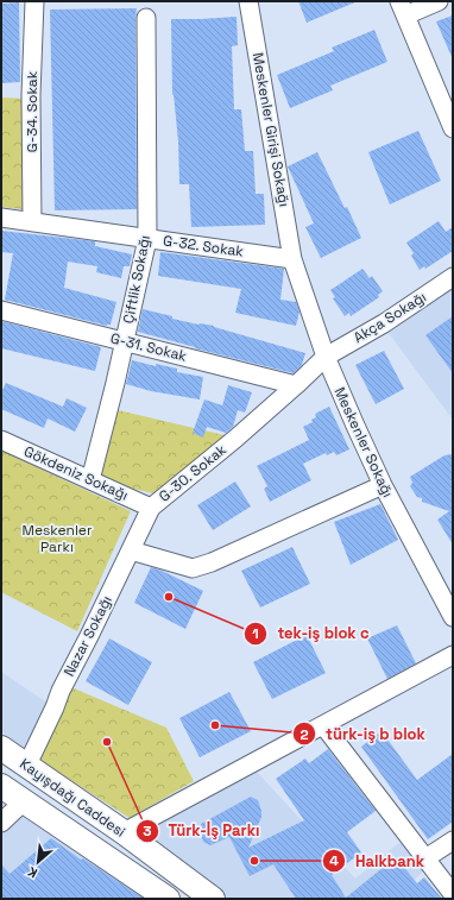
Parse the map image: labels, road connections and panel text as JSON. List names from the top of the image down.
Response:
{
  "streets": {
    "main road": ["Kayışdağı Caddesi"],
    "street": [
      "G-34. Sokak",
      "Meskenler Girişi Sokağı",
      "G-32. Sokak",
      "Çiftlik Sokağı",
      "Akça Sokağı",
      "G-31. Sokak",
      "Meskenler Sokağı",
      "Gökdeniz Sokağı",
      "G-30. Sokak",
      "Nazar Sokağı"
    ]
  },
  "crossings": [
    ["G-34. Sokak", "G-32. Sokak"],
    ["Meskenler Girişi Sokağı", "G-32. Sokak"],
    ["Meskenler Girişi Sokağı", "Meskenler Sokağı"],
    ["G-32. Sokak", "Çiftlik Sokağı"],
    ["G-32. Sokak", "Meskenler Sokağı"],
    ["Çiftlik Sokağı", "G-31. Sokak"],
    ["Çiftlik Sokağı", "Gökdeniz Sokağı"],
    ["Akça Sokağı", "Meskenler Sokağı"],
    ["G-31. Sokak", "G-30. Sokak"],
    ["Gökdeniz Sokağı", "G-30. Sokak"],
    ["Gökdeniz Sokağı", "Nazar Sokağı"],
    ["G-30. Sokak", "Nazar Sokağı"],
    ["Nazar Sokağı", "Kayışdağı Caddesi"]
  ],
  "parks": ["Meskenler Parkı"],
  "places": [
    "tek-iş blok c",
    "türk-iş b blok",
    "Türk-İş Parkı",
    "Halkbank"
  ],
  "north": "bottom left"
}
